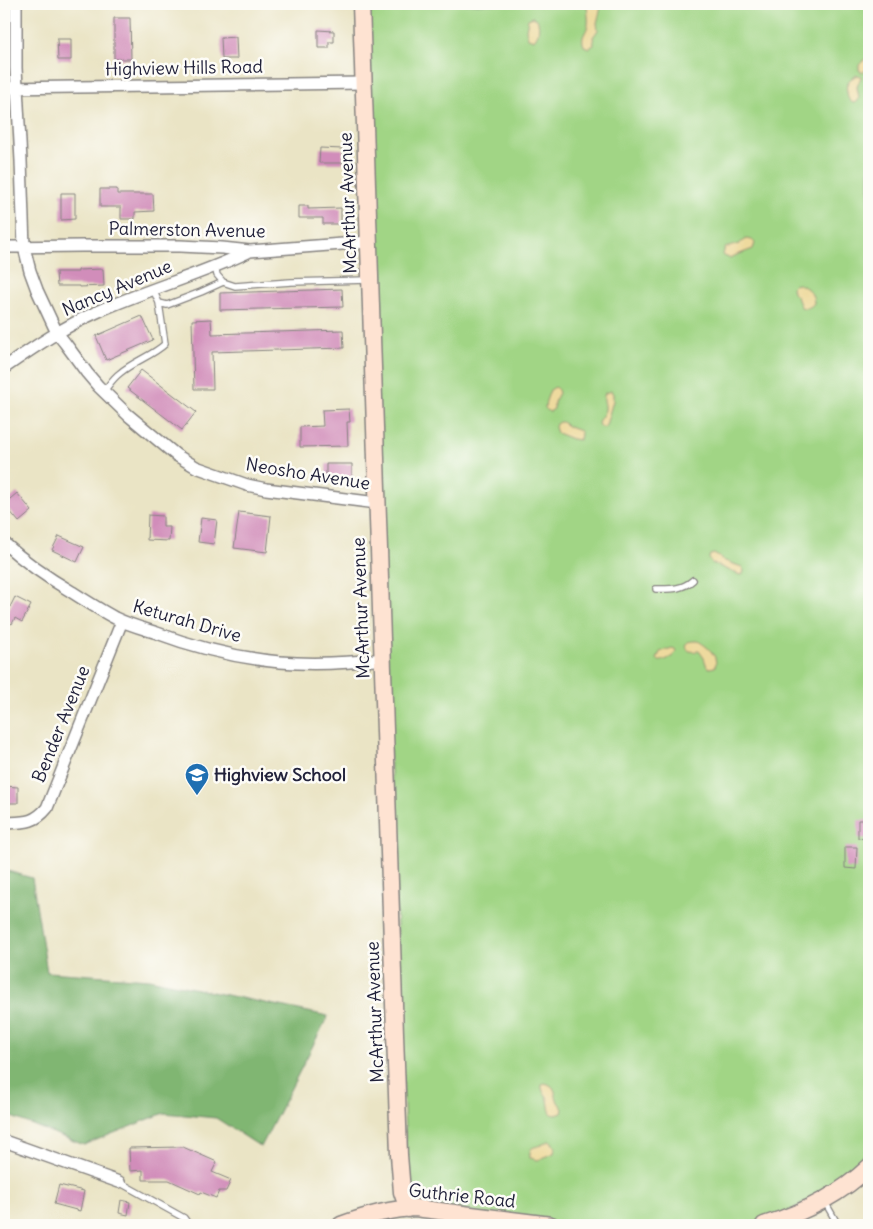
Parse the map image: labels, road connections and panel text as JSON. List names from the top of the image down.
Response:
{
  "streets": {
    "street": [
      "Highview Hills Road",
      "McArthur Avenue",
      "Palmerston Avenue",
      "Nancy Avenue",
      "Neosho Avenue",
      "Keturah Drive",
      "Bender Avenue",
      "Guthrie Road"
    ]
  },
  "crossings": [
    ["Highview Hills Road", "McArthur Avenue"],
    ["Highview Hills Road", "Neosho Avenue"],
    ["McArthur Avenue", "Palmerston Avenue"],
    ["McArthur Avenue", "Neosho Avenue"],
    ["McArthur Avenue", "Keturah Drive"],
    ["McArthur Avenue", "Guthrie Road"],
    ["Palmerston Avenue", "Nancy Avenue"],
    ["Palmerston Avenue", "Neosho Avenue"],
    ["Nancy Avenue", "Neosho Avenue"],
    ["Keturah Drive", "Bender Avenue"]
  ],
  "places": {
    "school or university": ["Highview School"]
  }
}
